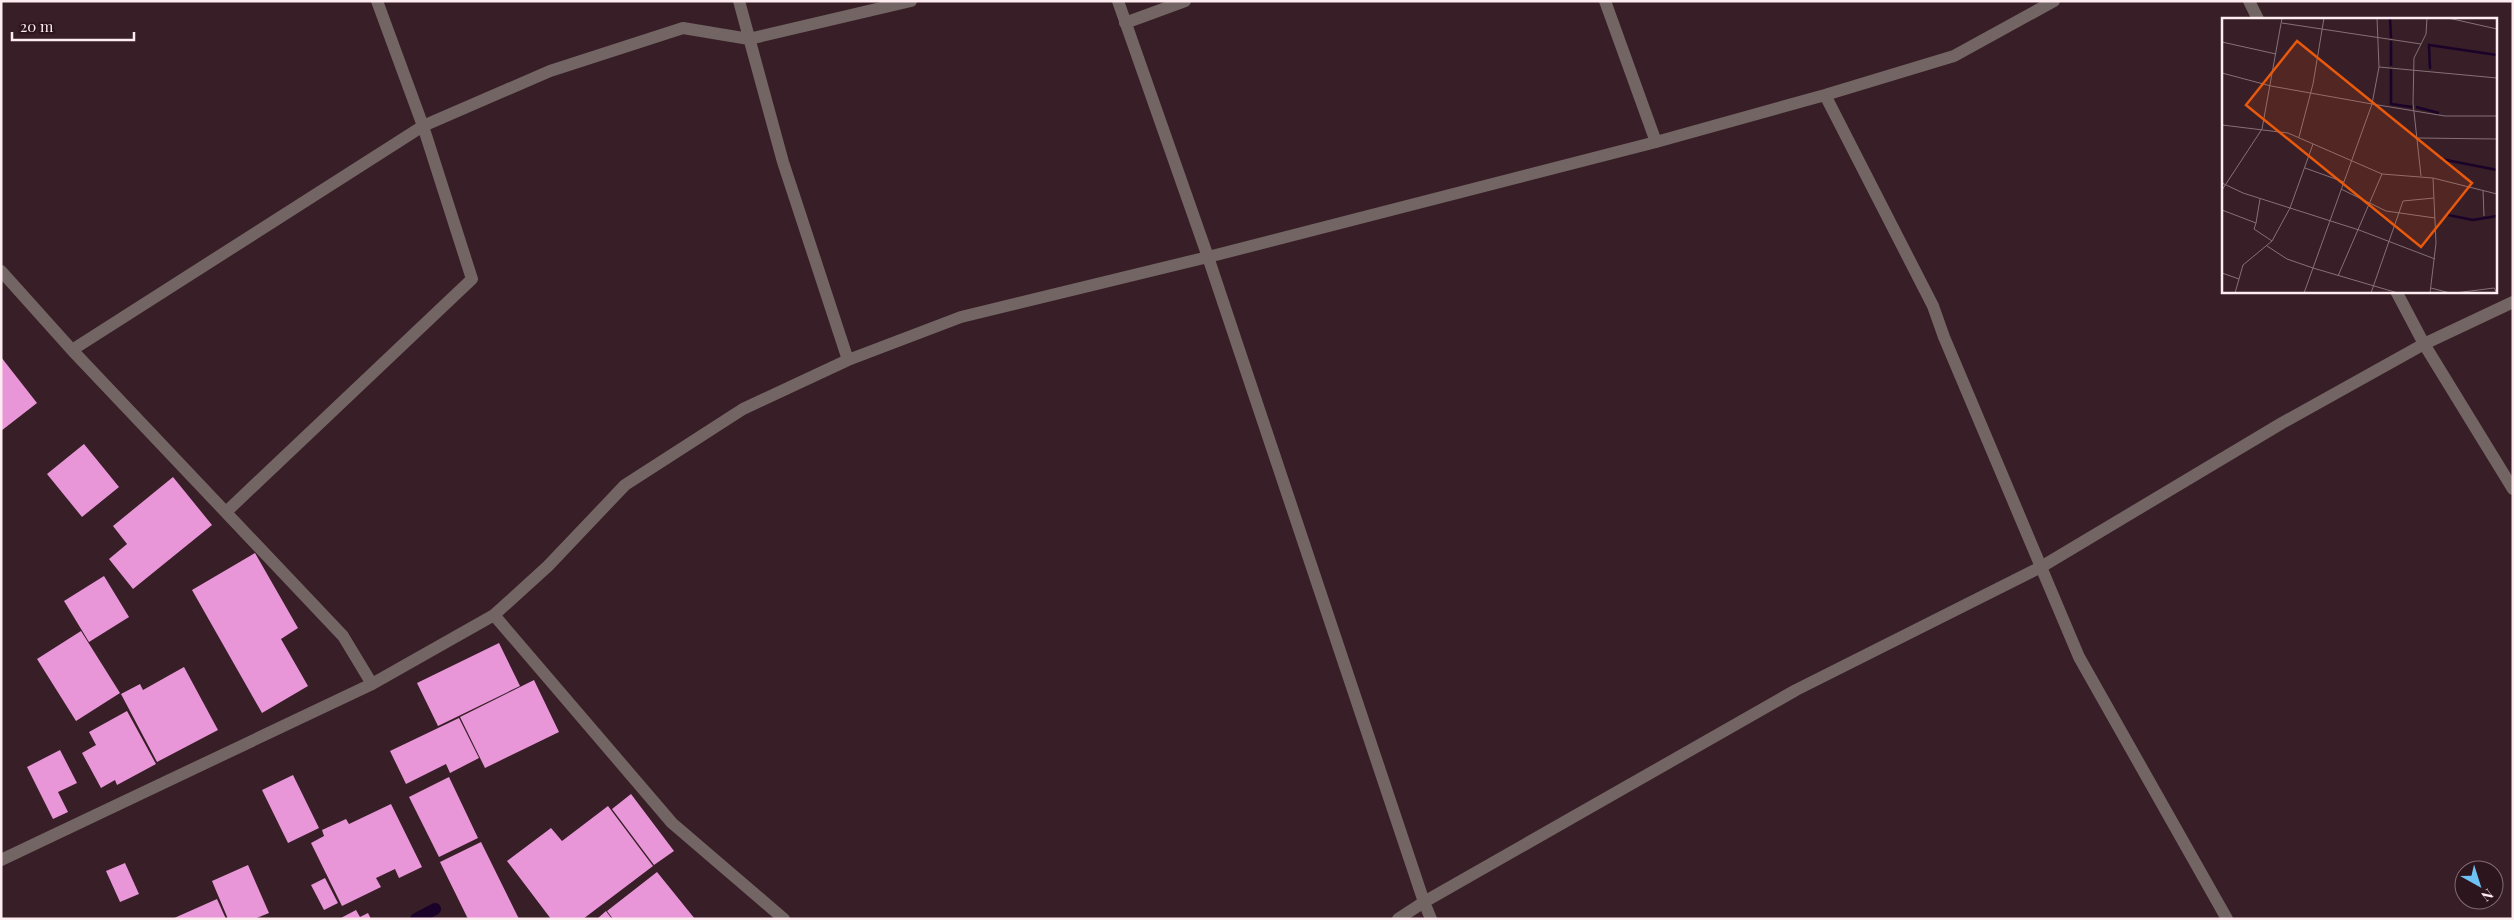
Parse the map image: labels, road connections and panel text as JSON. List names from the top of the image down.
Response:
{
  "scale_bar": "20 m",
  "north": "bottom right"
}
